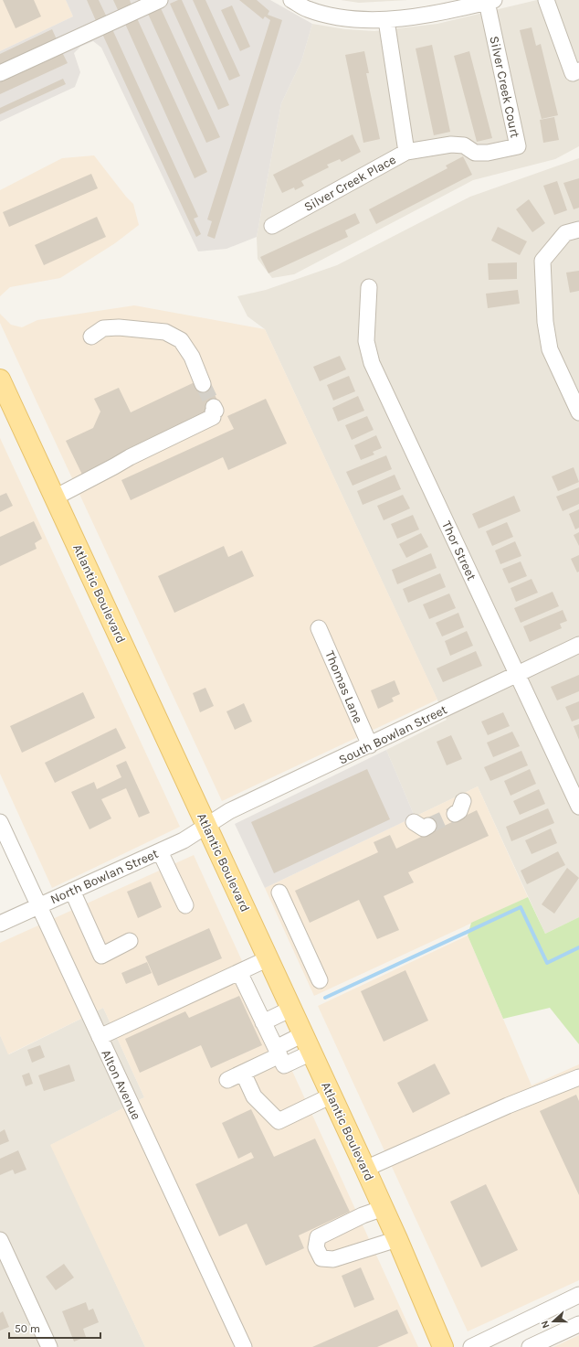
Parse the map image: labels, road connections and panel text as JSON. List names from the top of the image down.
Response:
{
  "streets": {
    "main road": ["Atlantic Boulevard"],
    "street": [
      "Silver Creek Court",
      "Silver Creek Place",
      "Thor Street",
      "Thomas Lane",
      "South Bowlan Street",
      "North Bowlan Street",
      "Alton Avenue"
    ]
  },
  "crossings": [
    ["Silver Creek Court", "Silver Creek Place"],
    ["Thor Street", "South Bowlan Street"],
    ["Atlantic Boulevard", "South Bowlan Street"],
    ["Atlantic Boulevard", "North Bowlan Street"],
    ["Thomas Lane", "South Bowlan Street"],
    ["South Bowlan Street", "North Bowlan Street"],
    ["North Bowlan Street", "Alton Avenue"]
  ],
  "scale_bar": "50 m",
  "north": "left"
}
